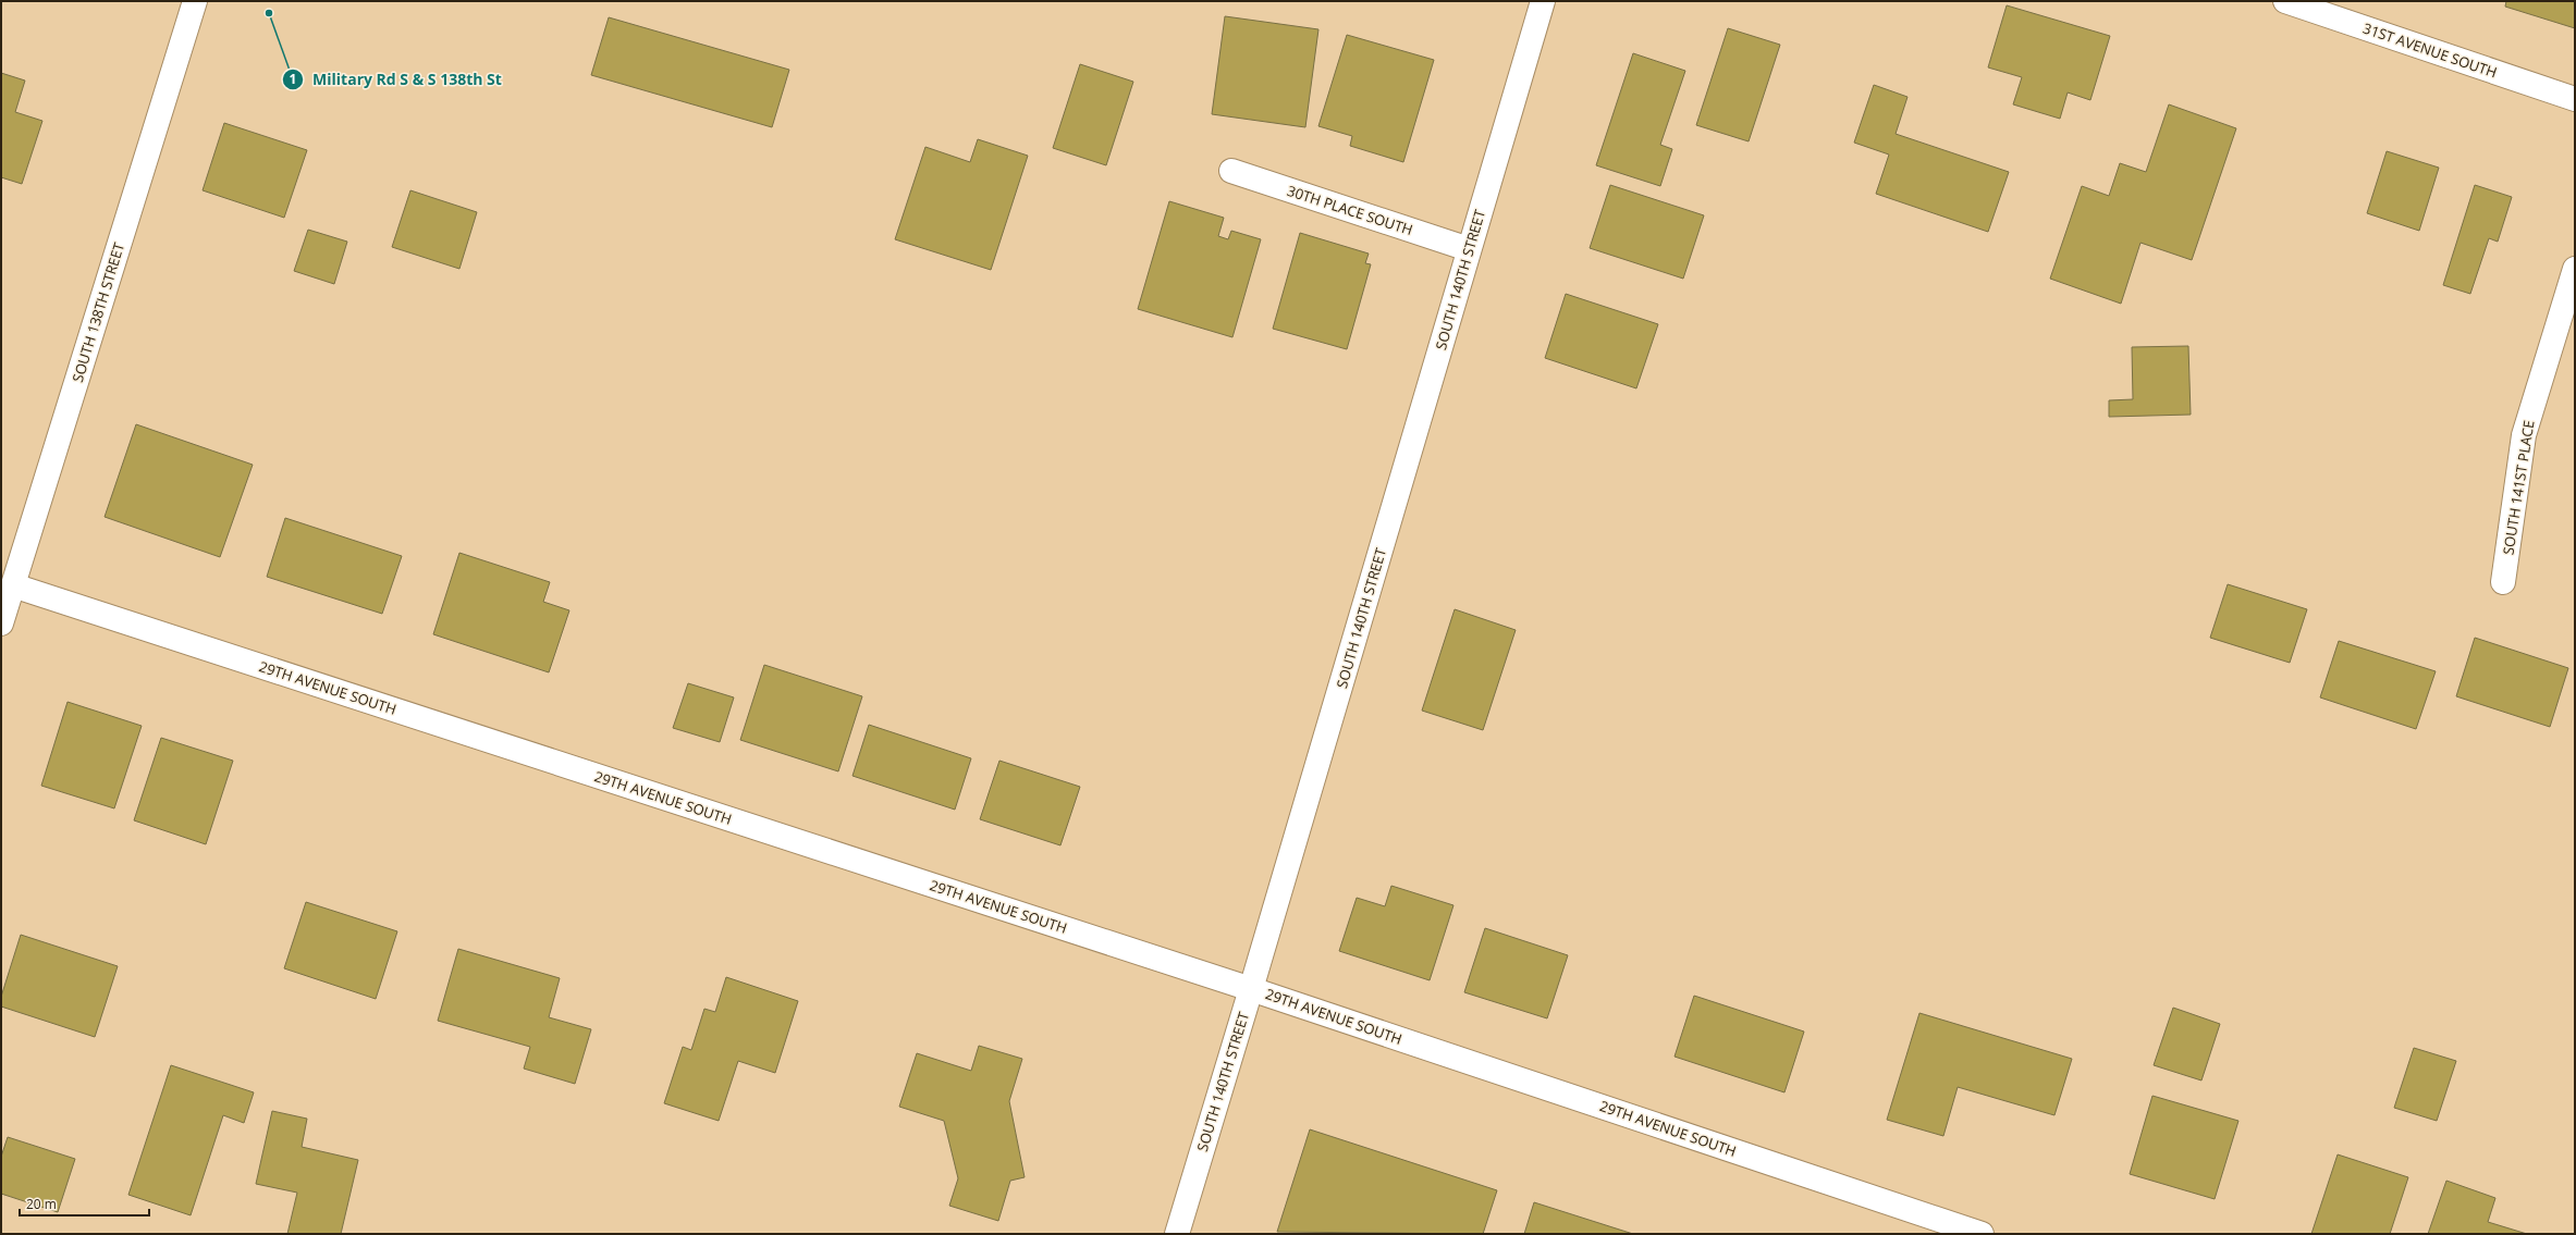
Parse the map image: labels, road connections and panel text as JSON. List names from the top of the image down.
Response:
{
  "streets": {
    "street": [
      "31ST AVENUE SOUTH",
      "30TH PLACE SOUTH",
      "SOUTH 140TH STREET",
      "SOUTH 138TH STREET",
      "SOUTH 141ST PLACE",
      "29TH AVENUE SOUTH"
    ]
  },
  "crossings": [
    ["30TH PLACE SOUTH", "SOUTH 140TH STREET"],
    ["SOUTH 140TH STREET", "29TH AVENUE SOUTH"],
    ["SOUTH 138TH STREET", "29TH AVENUE SOUTH"]
  ],
  "places": ["Military Rd S & S 138th St"],
  "scale_bar": "20 m"
}
